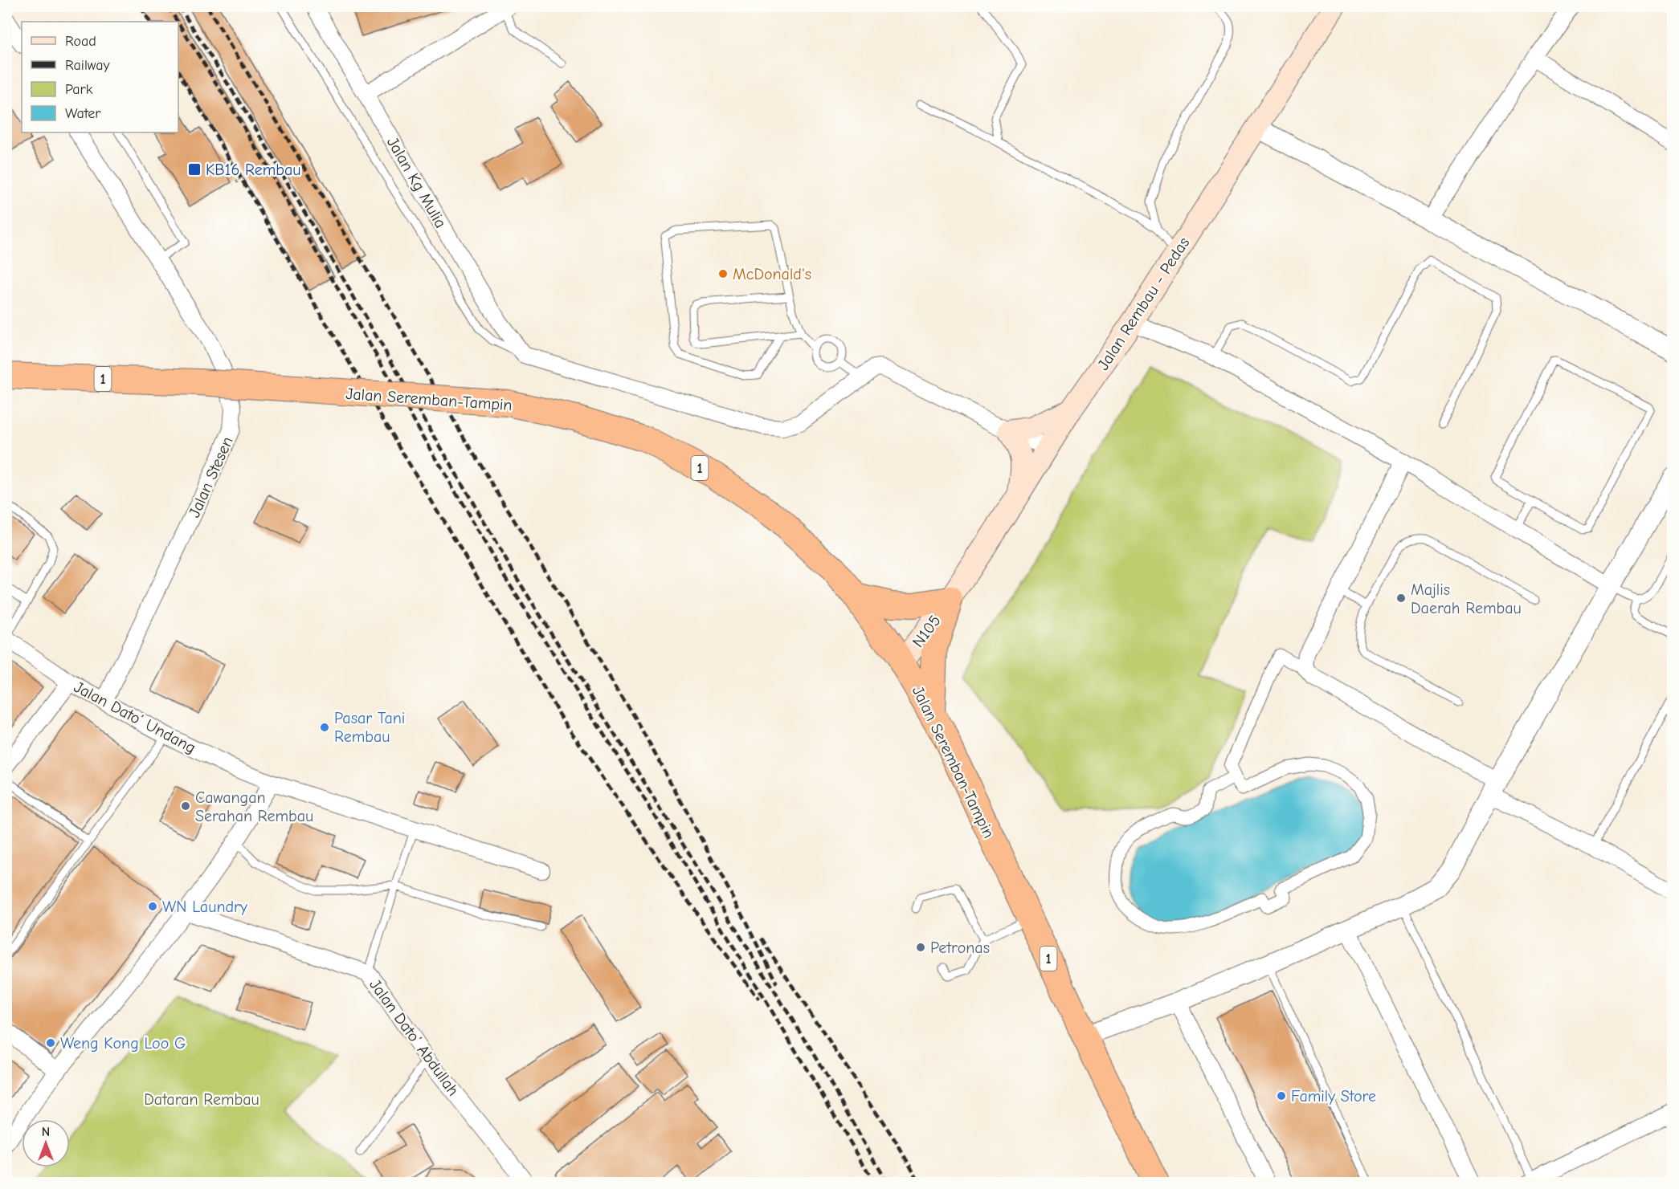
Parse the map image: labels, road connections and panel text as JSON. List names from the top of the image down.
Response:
{
  "streets": {
    "highway": ["1", "Jalan Seremban-Tampin"],
    "main road": ["Jalan Rembau - Pedas", "N105"],
    "street": [
      "Jalan Kg Mulia",
      "Jalan Stesen",
      "Jalan Dato’ Undang",
      "Jalan Dato’ Abdullah"
    ]
  },
  "crossings": [
    ["Jalan Rembau - Pedas", "N105"],
    ["Jalan Seremban-Tampin", "N105"],
    ["Jalan Stesen", "Jalan Dato’ Undang"]
  ],
  "parks": ["Dataran Rembau"],
  "places": {
    "transit": ["KB16 Rembau"],
    "other": [
      "McDonald's",
      "Majlis Daerah Rembau",
      "Pasar Tani Rembau",
      "Cawangan Serahan Rembau",
      "WN Laundry",
      "Petronas",
      "Weng Kong Loo G",
      "Family Store"
    ]
  },
  "legend": [
    "Road",
    "Railway",
    "Park",
    "Water"
  ],
  "north": "top"
}
